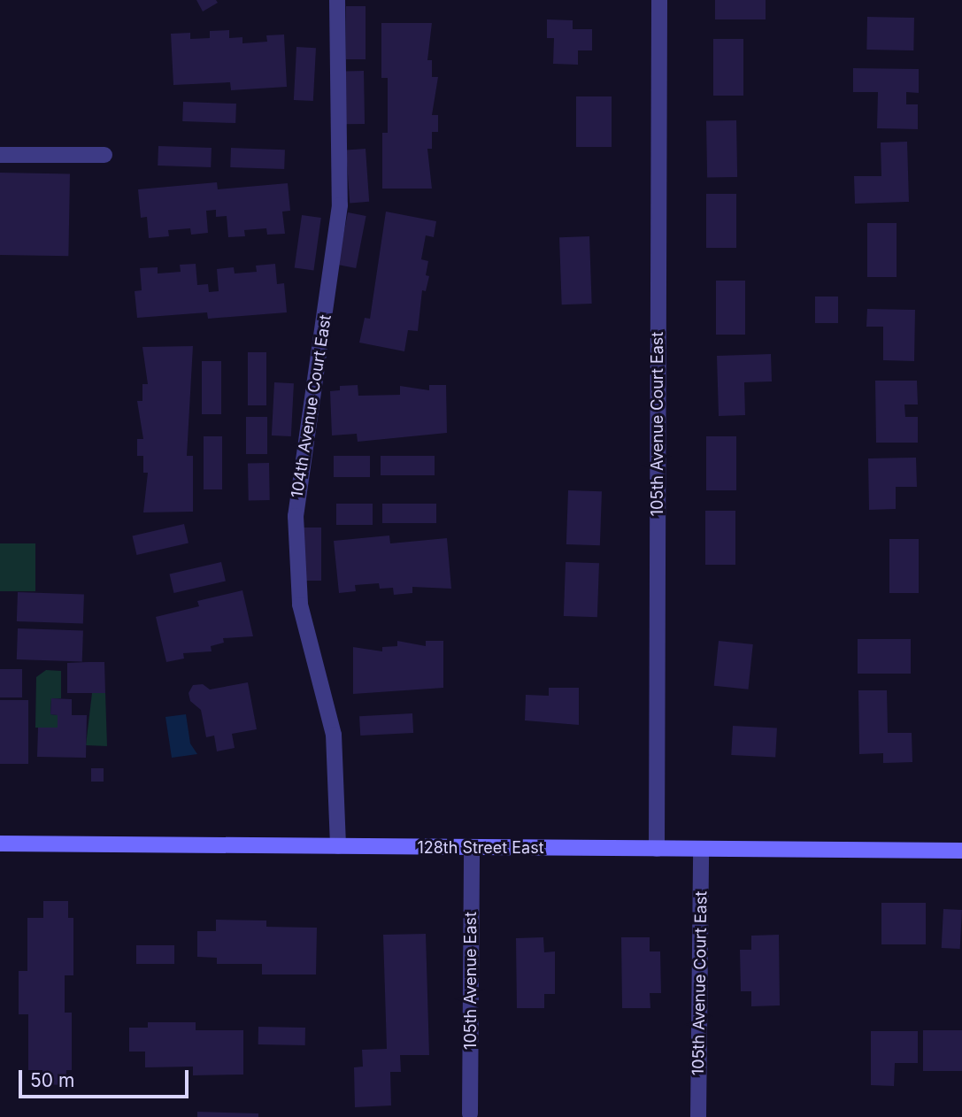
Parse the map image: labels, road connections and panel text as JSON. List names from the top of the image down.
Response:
{
  "streets": {
    "street": [
      "104th Avenue Court East",
      "105th Avenue Court East",
      "128th Street East",
      "105th Avenue East"
    ]
  },
  "crossings": [
    ["104th Avenue Court East", "128th Street East"],
    ["105th Avenue Court East", "128th Street East"],
    ["128th Street East", "105th Avenue East"]
  ],
  "scale_bar": "50 m"
}
